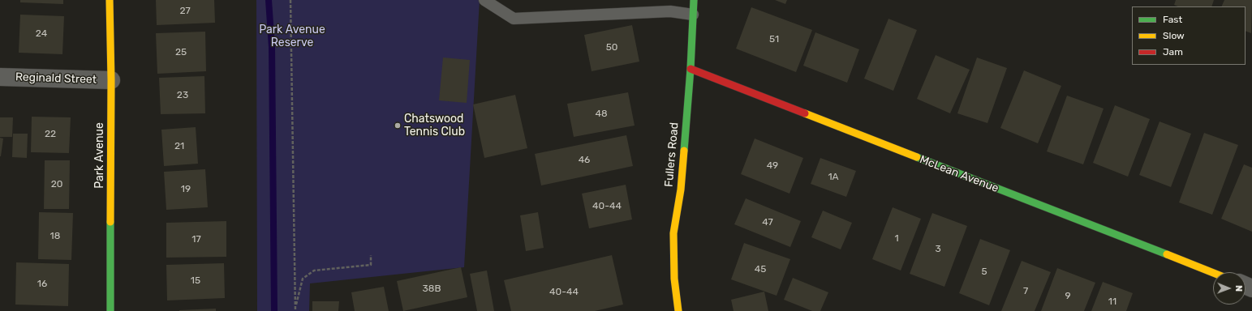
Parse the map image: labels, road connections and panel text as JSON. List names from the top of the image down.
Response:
{
  "streets": {
    "street": [
      "Reginald Street",
      "Fullers Road",
      "Park Avenue",
      "McLean Avenue"
    ]
  },
  "crossings": [
    ["Reginald Street", "Park Avenue"],
    ["Fullers Road", "McLean Avenue"]
  ],
  "parks": ["Park Avenue Reserve"],
  "places": ["Chatswood Tennis Club"],
  "house_numbers": [
    "27",
    "24",
    "51",
    "50",
    "25",
    "23",
    "48",
    "22",
    "21",
    "46",
    "49",
    "1A",
    "20",
    "19",
    "40-44",
    "47",
    "18",
    "1",
    "17",
    "3",
    "45",
    "5",
    "15",
    "16",
    "38B",
    "7",
    "40-44",
    "9",
    "11"
  ],
  "legend": ["Fast", "Slow", "Jam"],
  "north": "right"
}
